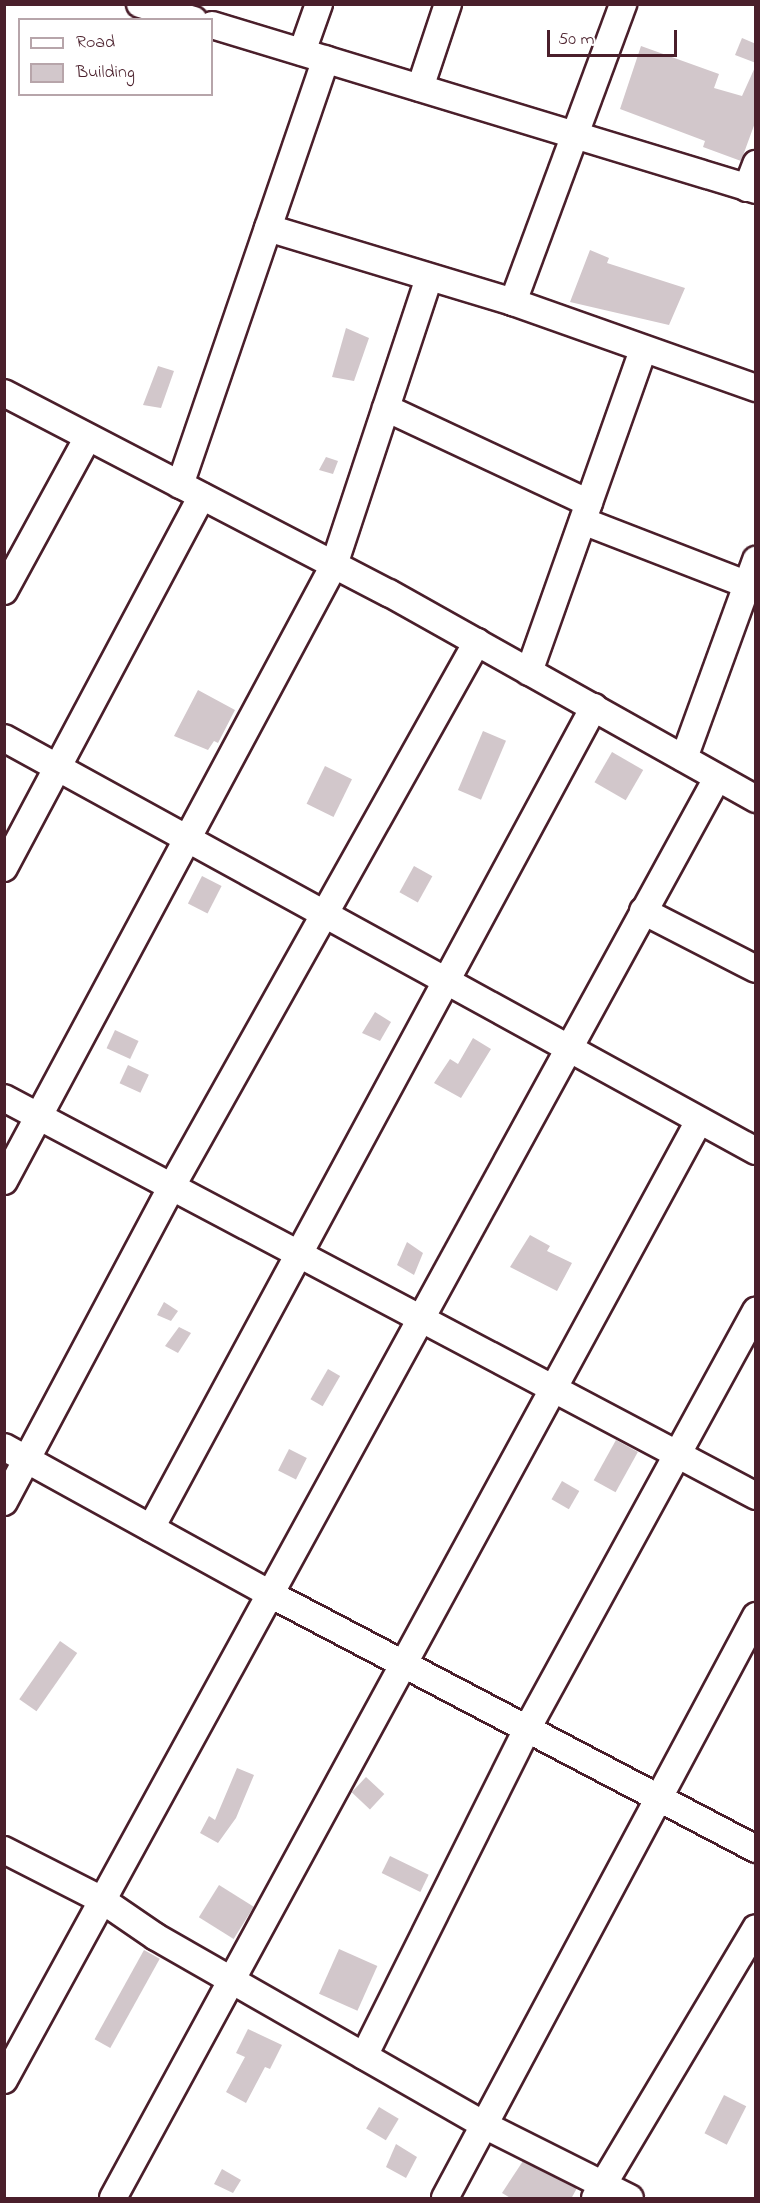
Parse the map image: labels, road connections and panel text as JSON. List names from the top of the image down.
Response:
{
  "legend": ["Road", "Building"],
  "scale_bar": "50 m"
}
